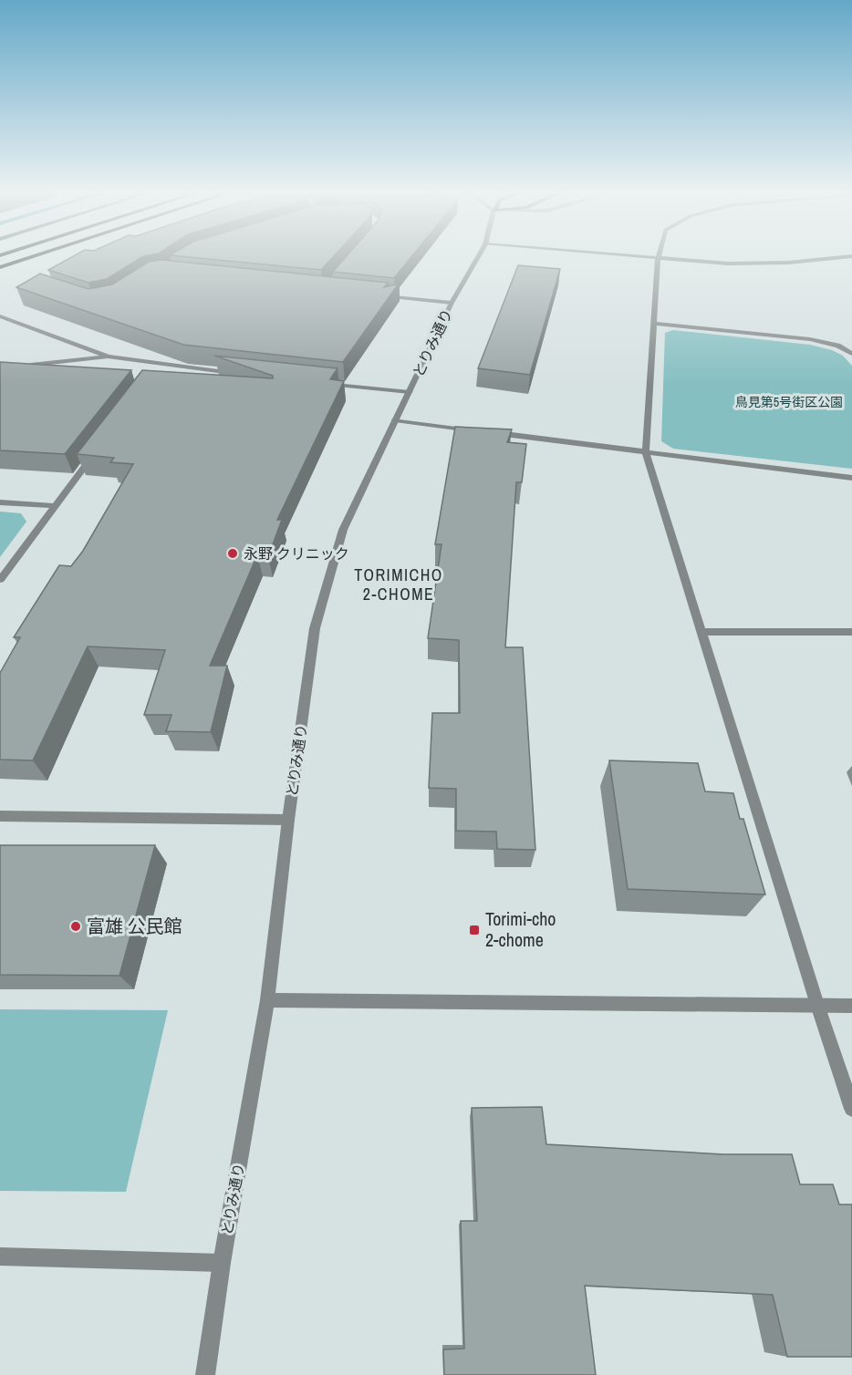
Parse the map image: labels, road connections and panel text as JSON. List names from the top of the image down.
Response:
{
  "streets": {
    "street": ["とりみ通り"]
  },
  "districts": ["TORIMICHO 2-CHOME"],
  "parks": ["鳥見第5号街区公園"],
  "places": {
    "other": ["永野 クリニック", "富雄 公民館"],
    "transit": ["Torimi-cho 2-chome"]
  }
}
